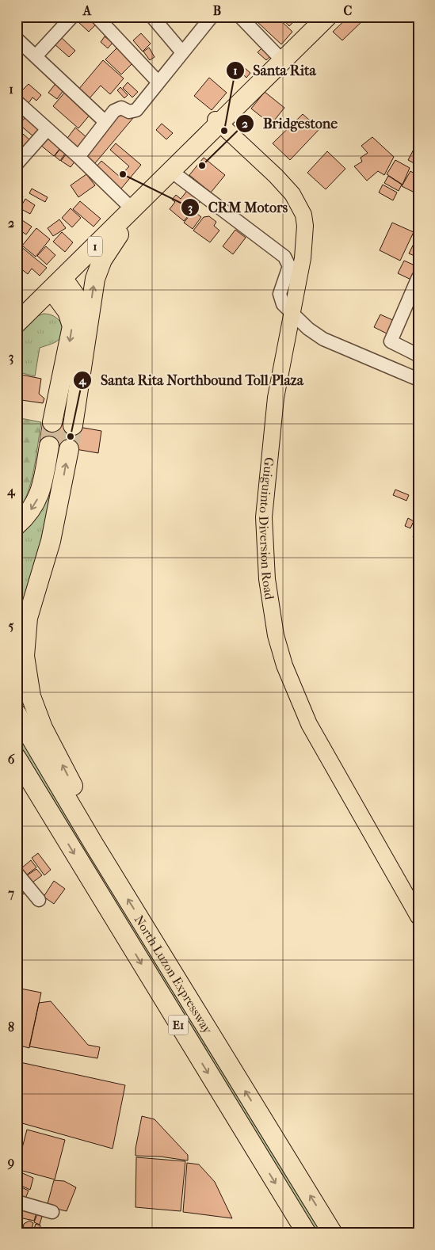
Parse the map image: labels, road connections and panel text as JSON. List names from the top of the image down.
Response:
{
  "streets": {
    "highway": ["1", "North Luzon Expressway", "E1"],
    "main road": ["Guiguinto Diversion Road"]
  },
  "places": [
    "Santa Rita",
    "Bridgestone",
    "CRM Motors",
    "Santa Rita Northbound Toll Plaza"
  ],
  "grid": {
    "columns": ["A", "B", "C"],
    "rows": [
      "1",
      "2",
      "3",
      "4",
      "5",
      "6",
      "7",
      "8",
      "9"
    ]
  }
}
